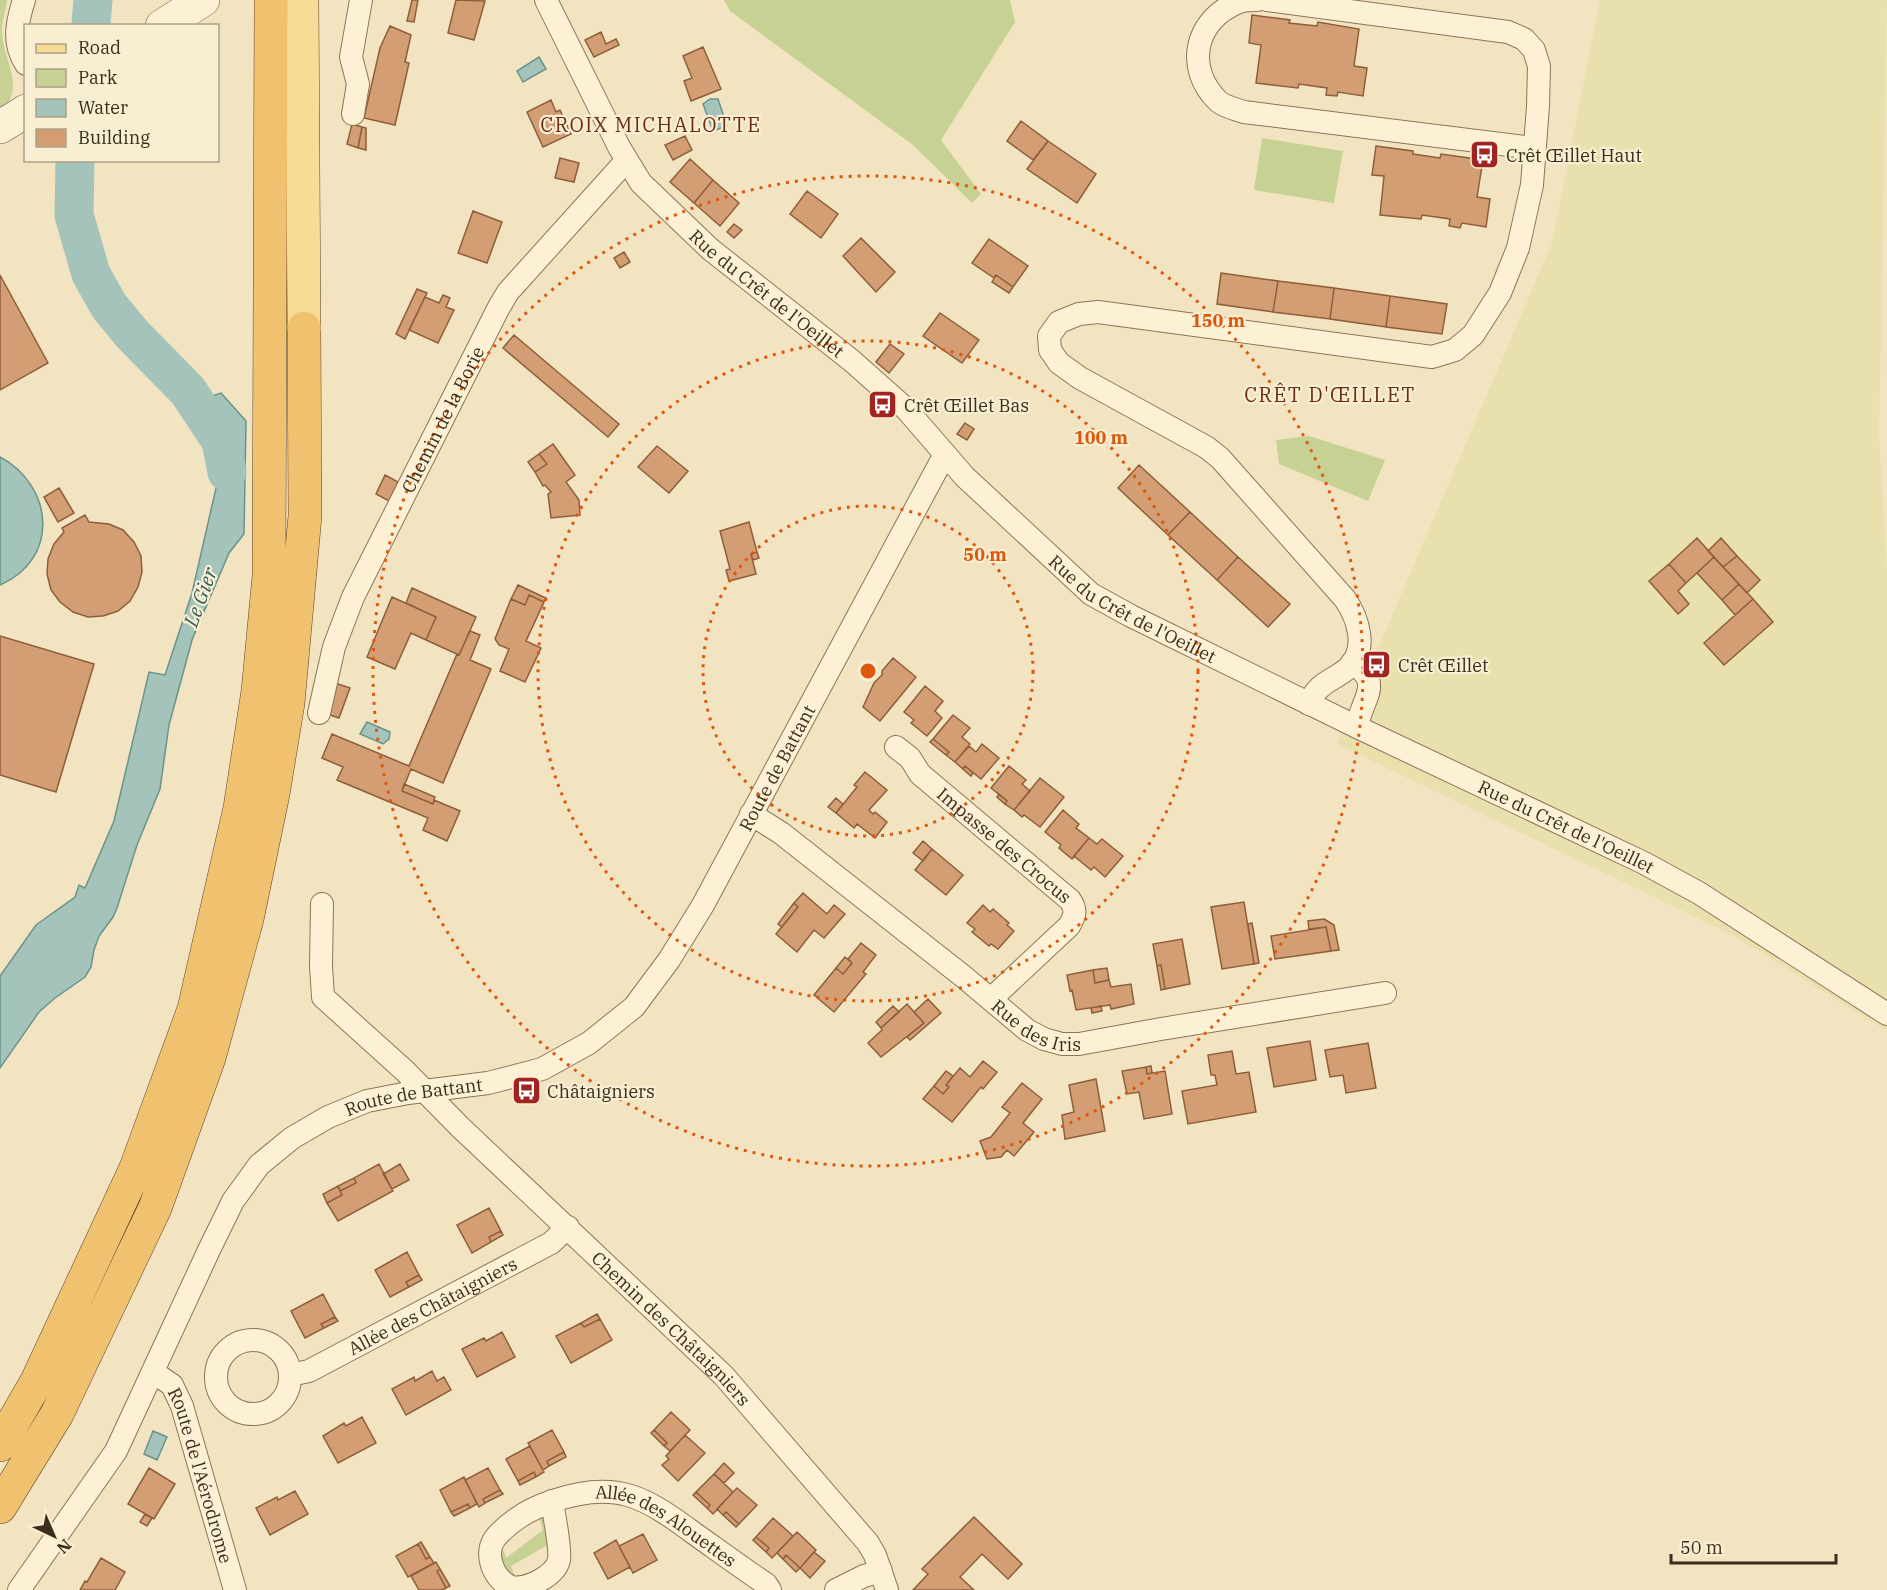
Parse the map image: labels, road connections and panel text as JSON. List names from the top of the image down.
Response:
{
  "streets": {
    "street": [
      "Rue du Crêt de l'Oeillet",
      "Chemin de la Borie",
      "Route de Battant",
      "Impasse des Crocus",
      "Rue des Iris",
      "Allée des Châtaigniers",
      "Chemin des Châtaigniers",
      "Route de l'Aérodrome",
      "Allée des Alouettes"
    ]
  },
  "crossings": [
    ["Rue du Crêt de l'Oeillet", "Chemin de la Borie"],
    ["Rue du Crêt de l'Oeillet", "Route de Battant"],
    ["Route de Battant", "Rue des Iris"],
    ["Route de Battant", "Chemin des Châtaigniers"],
    ["Route de Battant", "Route de l'Aérodrome"],
    ["Impasse des Crocus", "Rue des Iris"],
    ["Allée des Châtaigniers", "Chemin des Châtaigniers"]
  ],
  "districts": ["CROIX MICHALOTTE", "CRÊT D'ŒILLET"],
  "water": ["Le Gier"],
  "places": {
    "bus stop": [
      "Crêt Œillet Haut",
      "Crêt Œillet Bas",
      "Crêt Œillet",
      "Châtaigniers"
    ]
  },
  "legend": [
    "Road",
    "Park",
    "Water",
    "Building"
  ],
  "scale_bar": "50 m",
  "north": "bottom right",
  "rings": ["150 m", "100 m", "50 m"]
}
